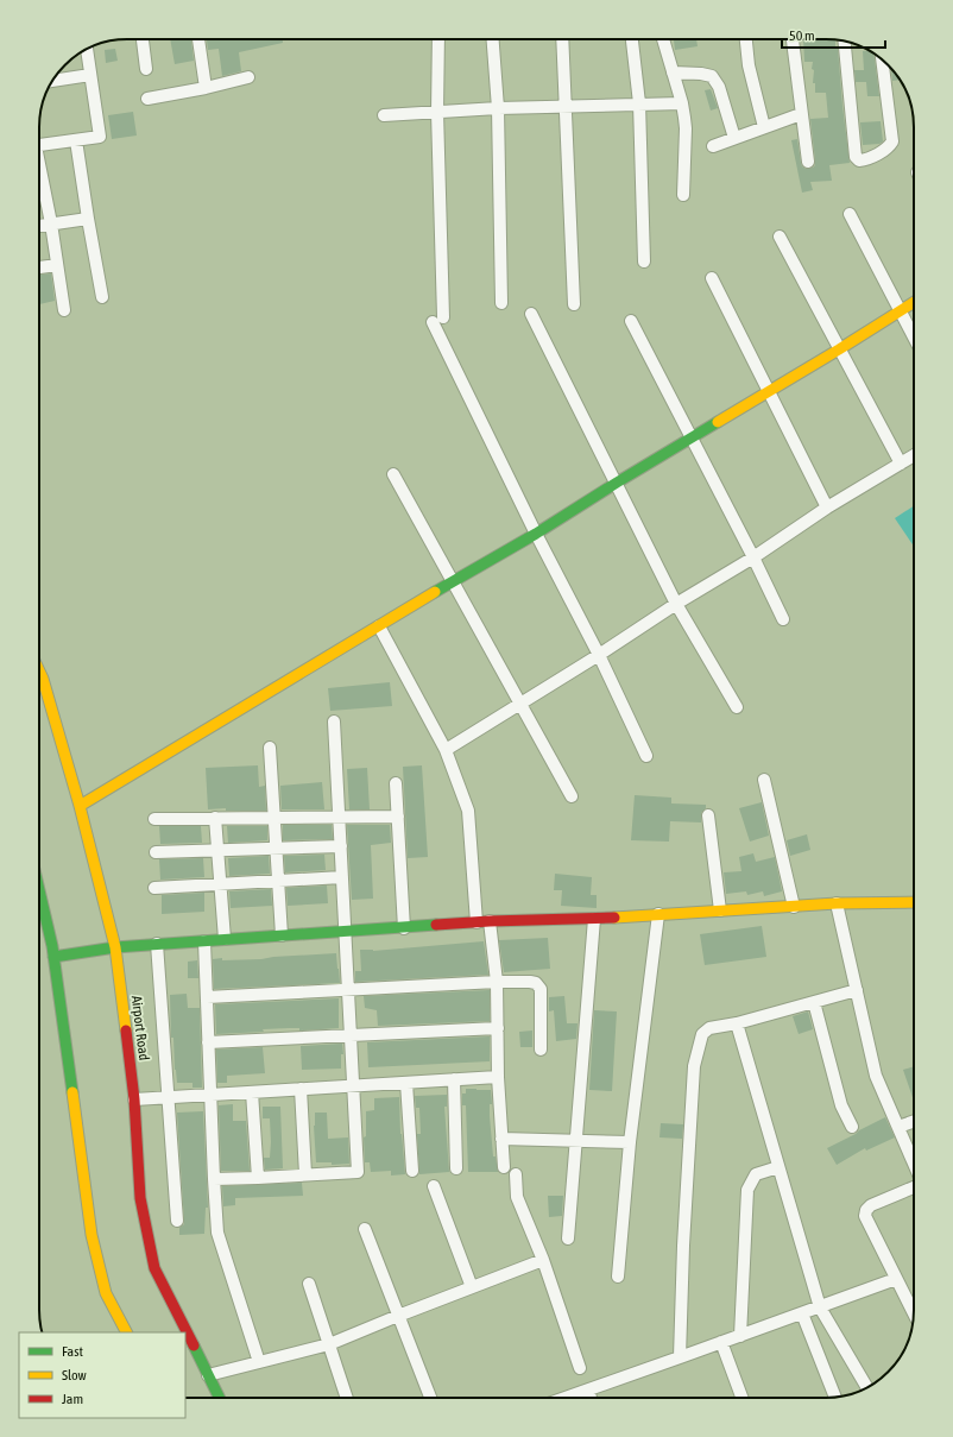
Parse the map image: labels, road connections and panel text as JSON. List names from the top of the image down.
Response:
{
  "streets": {
    "street": ["Airport Road"]
  },
  "legend": ["Fast", "Slow", "Jam"],
  "scale_bar": "50 m"
}
